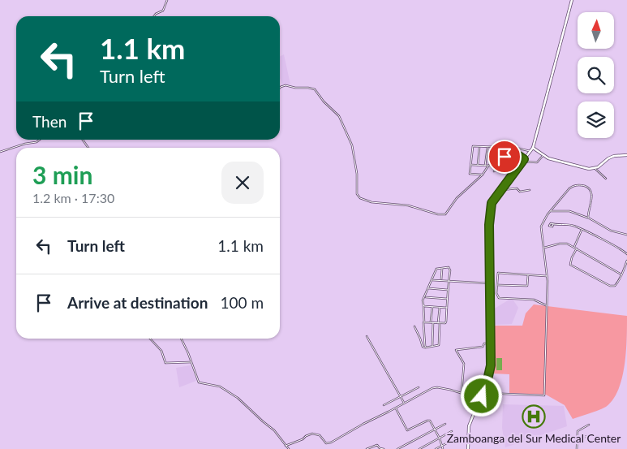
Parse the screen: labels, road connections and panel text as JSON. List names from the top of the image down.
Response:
{
  "places": {
    "hospital": ["Zamboanga del Sur Medical Center"]
  },
  "north": "top",
  "page": {
    "turn": ["1.1 km", "Turn left"],
    "then": "Then",
    "heading": ["3 min", "1.2 km · 17:30"],
    "list": [
      {
        "name": "Turn left",
        "value": "1.1 km"
      },
      {
        "name": "Arrive at destination",
        "value": "100 m"
      }
    ]
  }
}
